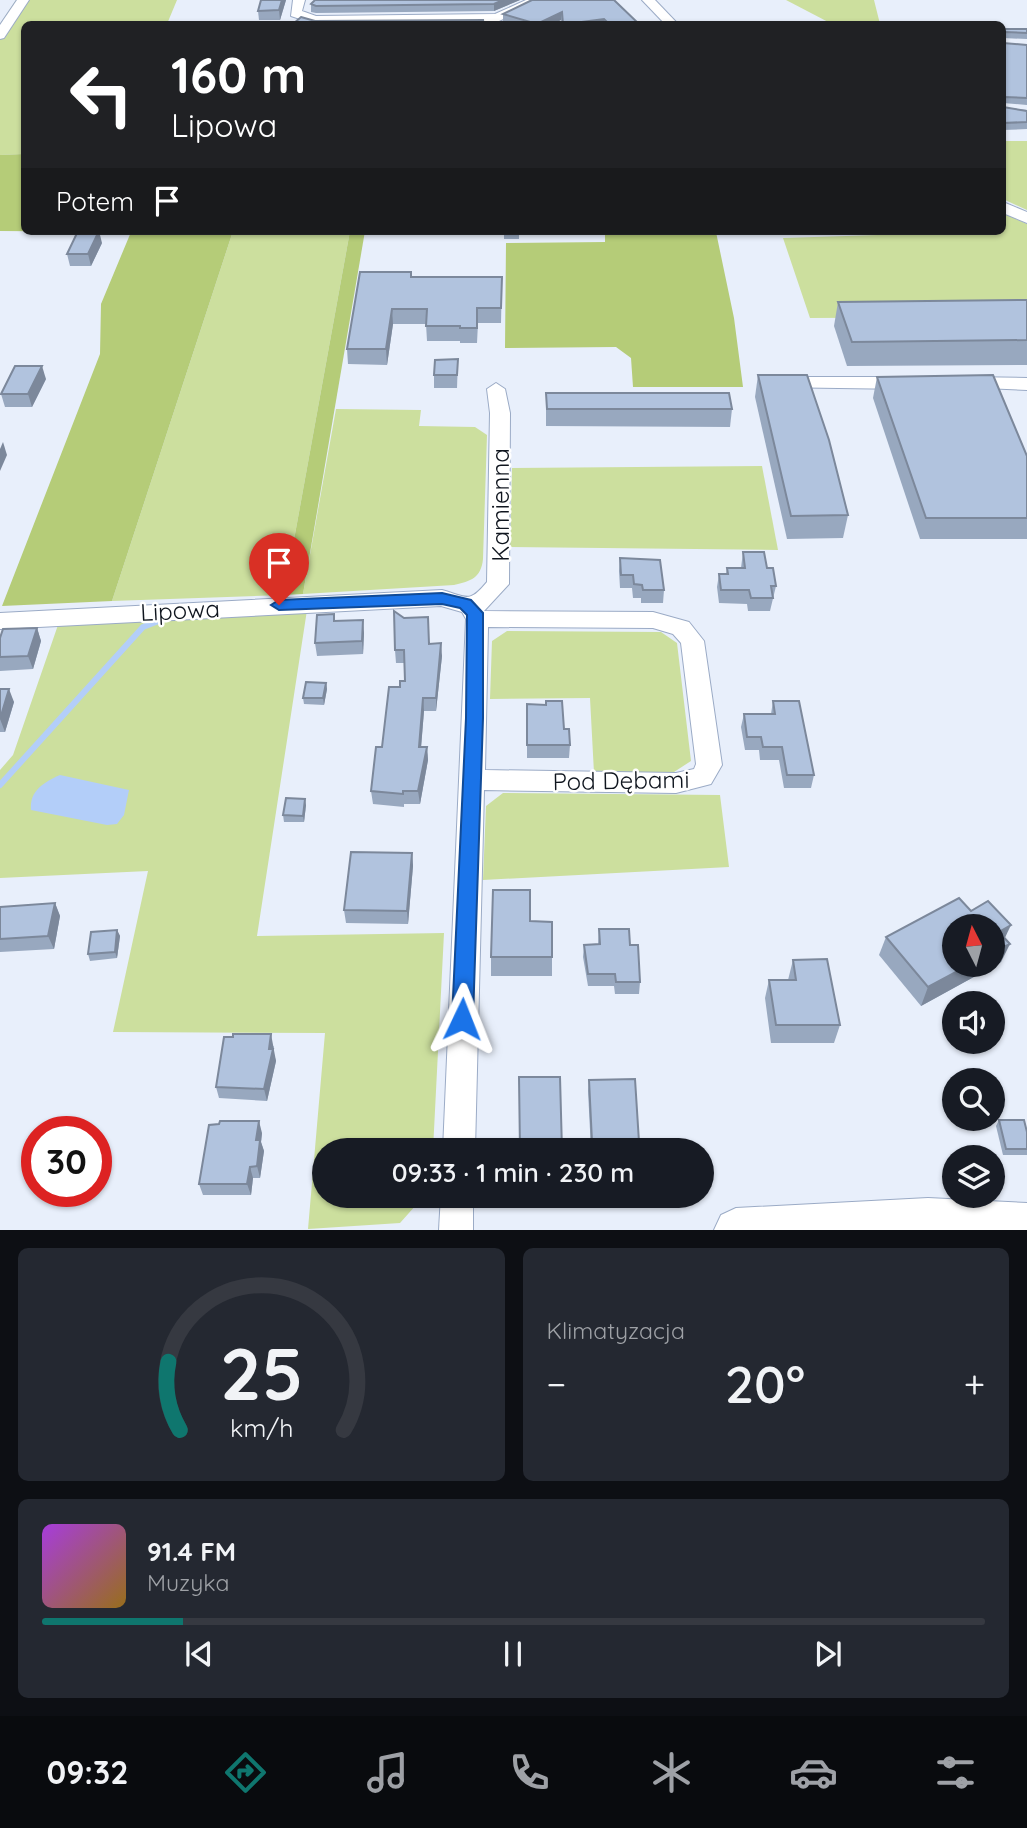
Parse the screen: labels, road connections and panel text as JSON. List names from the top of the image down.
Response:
{
  "streets": {
    "street": ["Kamienna", "Lipowa", "Pod Dębami"]
  },
  "crossings": [
    ["Kamienna", "Lipowa"],
    ["Kamienna", "Pod Dębami"],
    ["Lipowa", "Pod Dębami"]
  ],
  "north": "top",
  "page": {
    "turn": ["160 m", "Lipowa"],
    "then": "Potem",
    "limit": "30",
    "trip": "09:33 · 1 min · 230 m",
    "tile": "Klimatyzacja",
    "heat": ["−", "20°", "+"],
    "song": ["91.4 FM", "Muzyka"],
    "tabs": "09:32",
    "gauge": ["25", "km/h"]
  }
}
